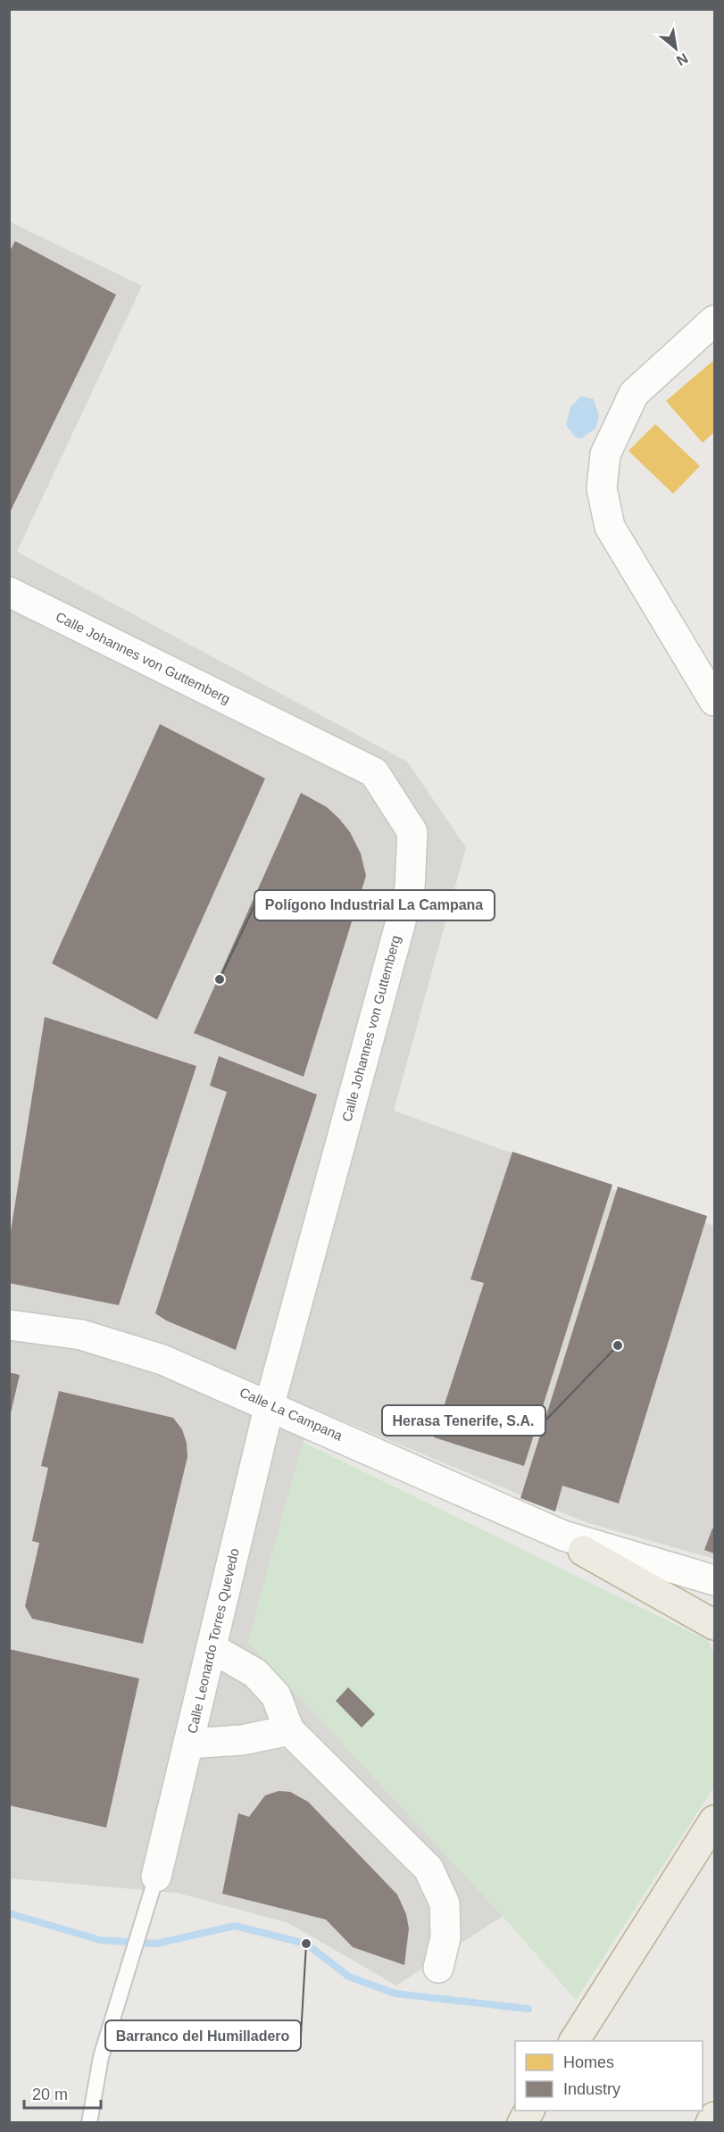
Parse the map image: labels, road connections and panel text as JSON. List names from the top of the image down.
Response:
{
  "streets": {
    "street": ["Calle Johannes von Guttemberg", "Calle La Campana", "Calle Leonardo Torres Quevedo"]
  },
  "crossings": [
    ["Calle Johannes von Guttemberg", "Calle La Campana"],
    ["Calle Johannes von Guttemberg", "Calle Leonardo Torres Quevedo"],
    ["Calle La Campana", "Calle Leonardo Torres Quevedo"]
  ],
  "places": ["Polígono Industrial La Campana", "Herasa Tenerife, S.A.", "Barranco del Humilladero"],
  "legend": ["Homes", "Industry"],
  "scale_bar": "20 m",
  "north": "bottom right"
}
